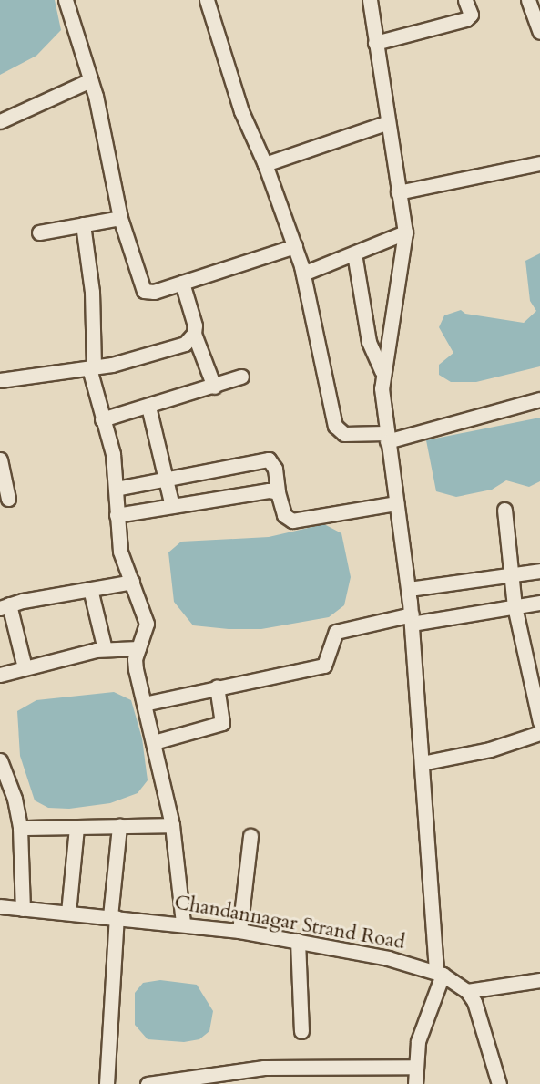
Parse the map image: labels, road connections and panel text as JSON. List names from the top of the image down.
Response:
{
  "streets": {
    "street": ["Chandannagar Strand Road"]
  }
}
